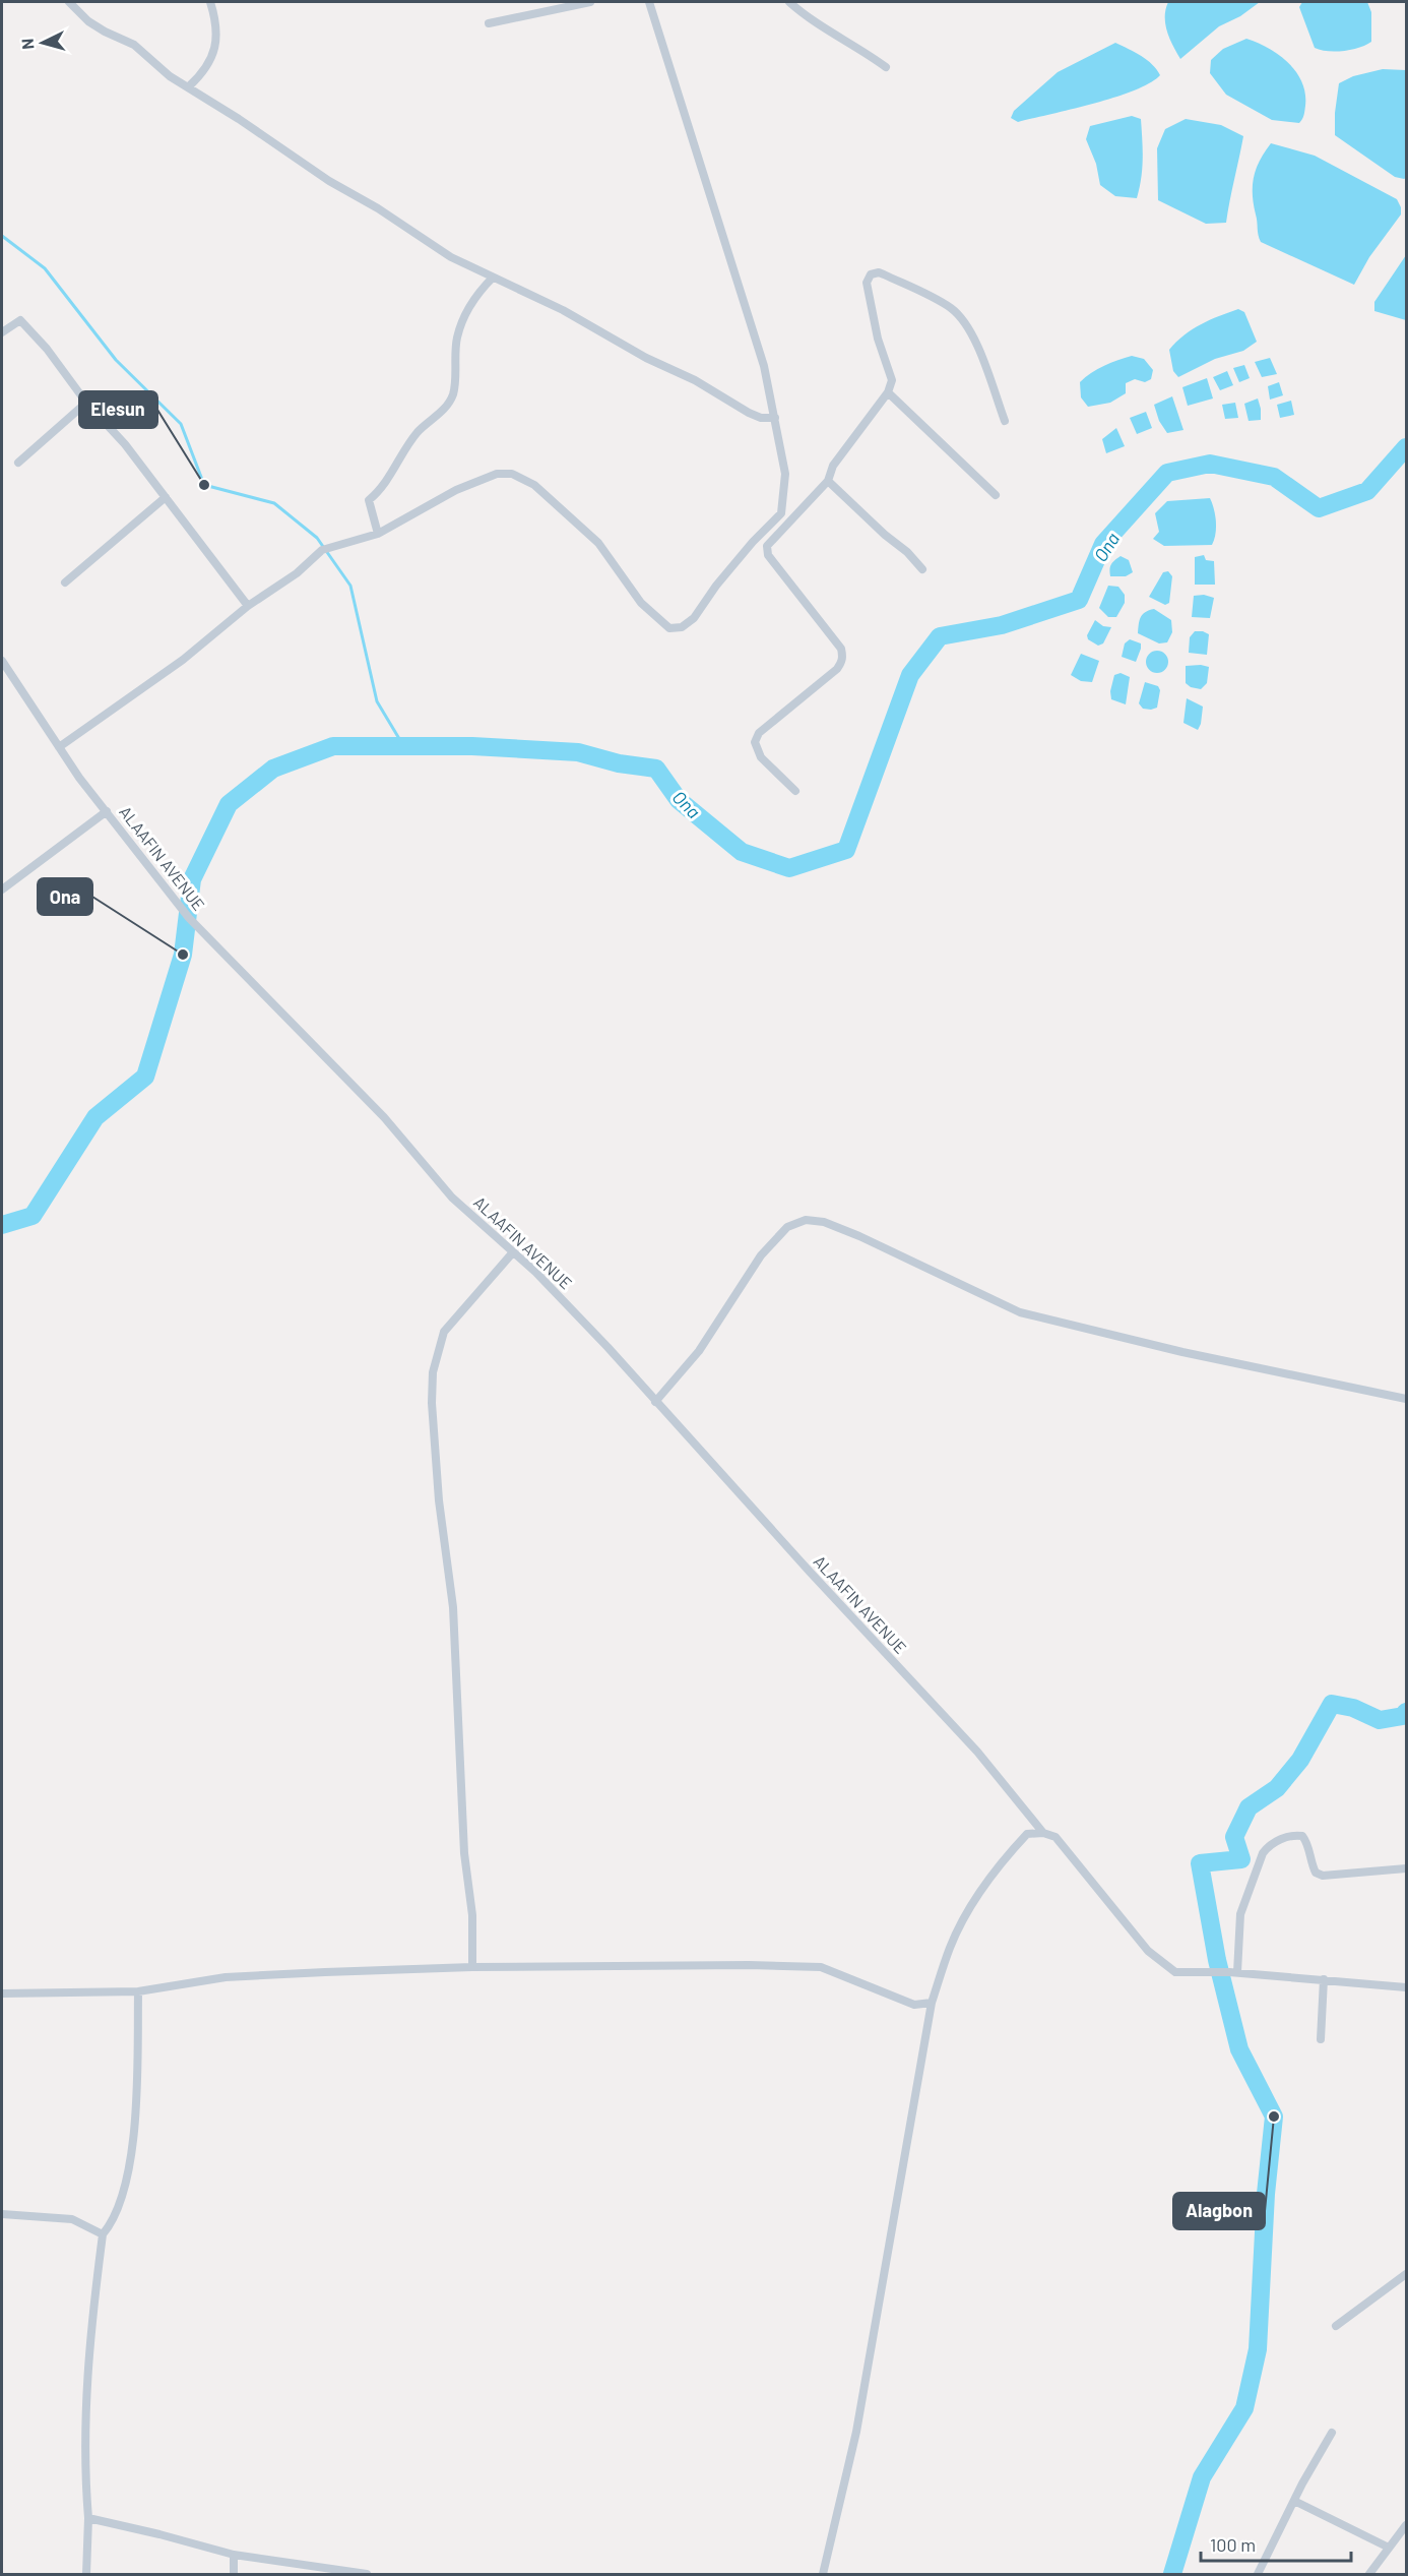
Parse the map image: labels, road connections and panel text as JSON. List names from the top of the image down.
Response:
{
  "streets": {
    "street": ["ALAAFIN AVENUE"]
  },
  "water": ["Ona"],
  "places": ["Elesun", "Ona", "Alagbon"],
  "scale_bar": "100 m",
  "north": "left"
}
